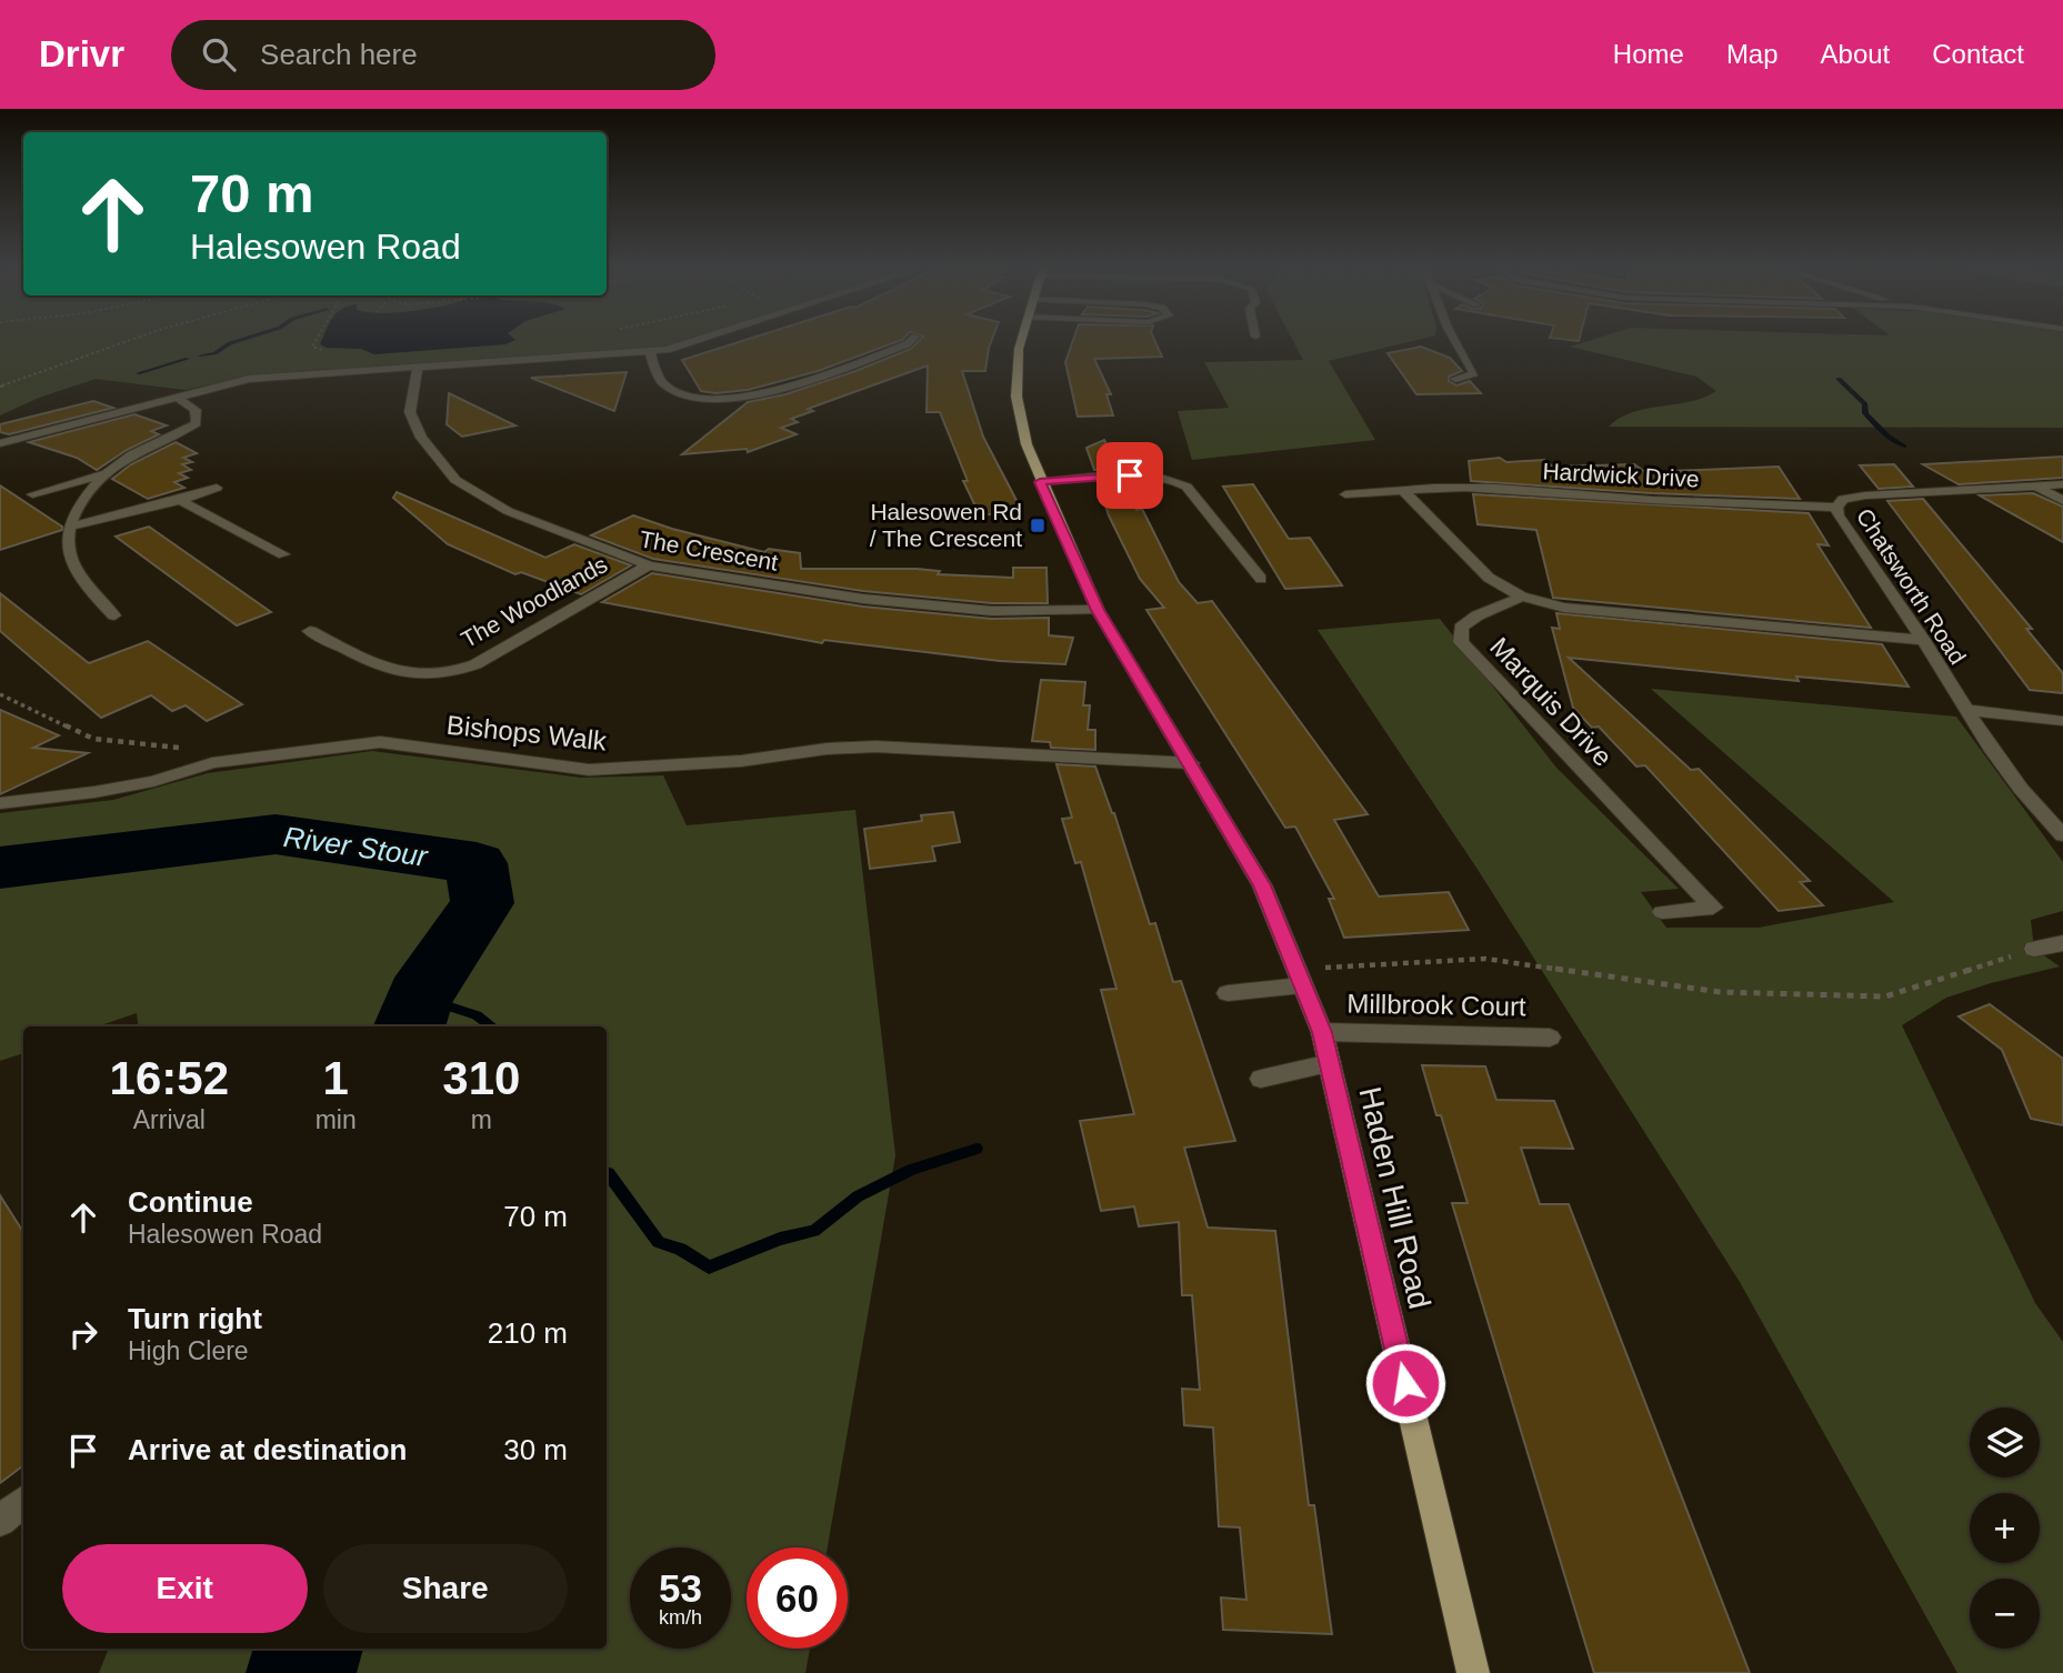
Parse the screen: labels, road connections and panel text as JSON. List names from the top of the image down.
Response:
{
  "streets": {
    "main road": ["Haden Hill Road"],
    "street": [
      "Hardwick Drive",
      "The Crescent",
      "Chatsworth Road",
      "The Woodlands",
      "Marquis Drive",
      "Bishops Walk",
      "Millbrook Court"
    ]
  },
  "crossings": [
    ["Hardwick Drive", "Chatsworth Road"],
    ["The Crescent", "The Woodlands"],
    ["The Crescent", "Haden Hill Road"],
    ["Chatsworth Road", "Marquis Drive"],
    ["Bishops Walk", "Haden Hill Road"],
    ["Millbrook Court", "Haden Hill Road"]
  ],
  "water": ["River Stour"],
  "places": {
    "transit": ["Halesowen Rd / The Crescent"]
  },
  "page": {
    "header": "Drivr",
    "search": "Search here",
    "nav": [
      "Home",
      "Map",
      "About",
      "Contact"
    ],
    "turn": ["70 m", "Halesowen Road"],
    "eta": [
      "16:52",
      "Arrival",
      "1",
      "min",
      "310",
      "m"
    ],
    "list": [
      {
        "name": "Continue",
        "note": "Halesowen Road",
        "value": "70 m"
      },
      {
        "name": "Turn right",
        "note": "High Clere",
        "value": "210 m"
      },
      {
        "name": "Arrive at destination",
        "value": "30 m"
      }
    ],
    "map_buttons": ["+", "−"],
    "buttons": ["Exit", "Share"],
    "speed": "53 km/h",
    "limit": "60"
  }
}
